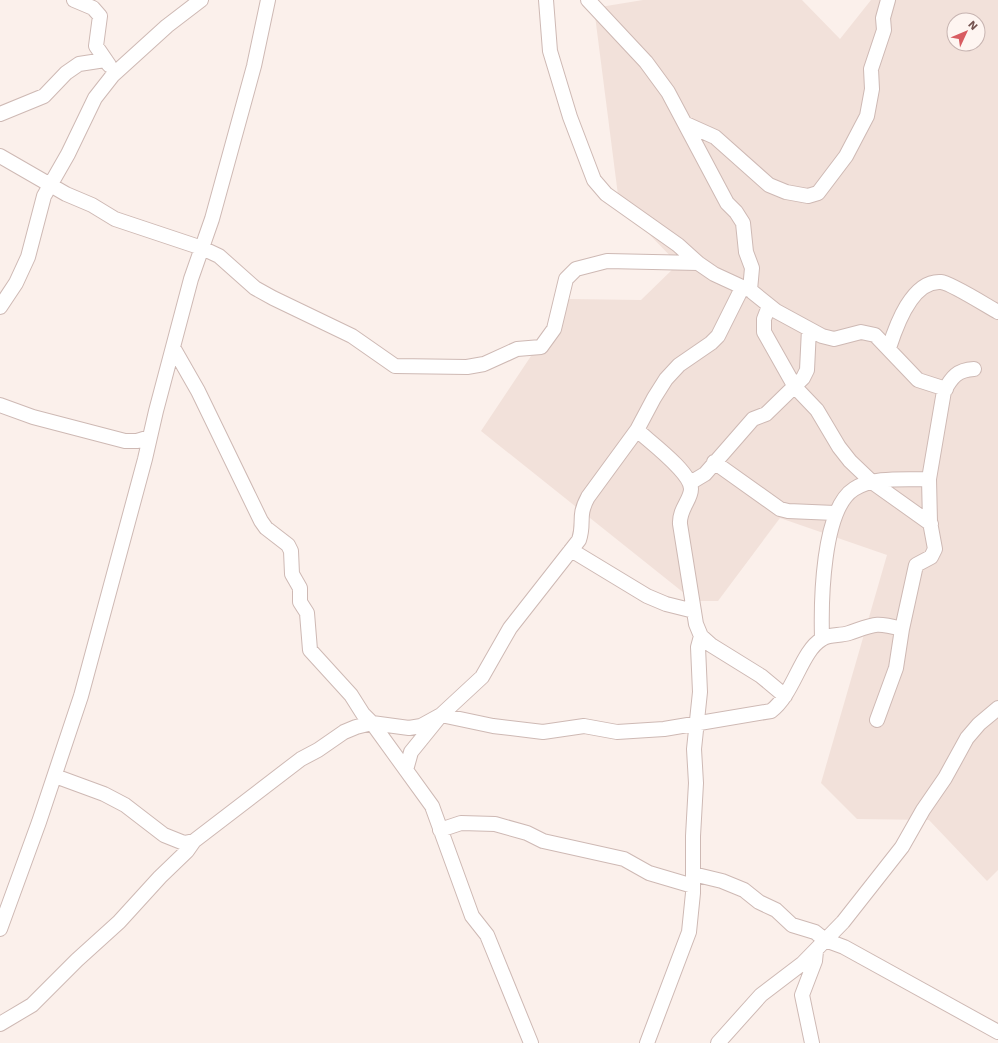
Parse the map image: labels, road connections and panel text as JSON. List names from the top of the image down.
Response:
{
  "north": "top right"
}
